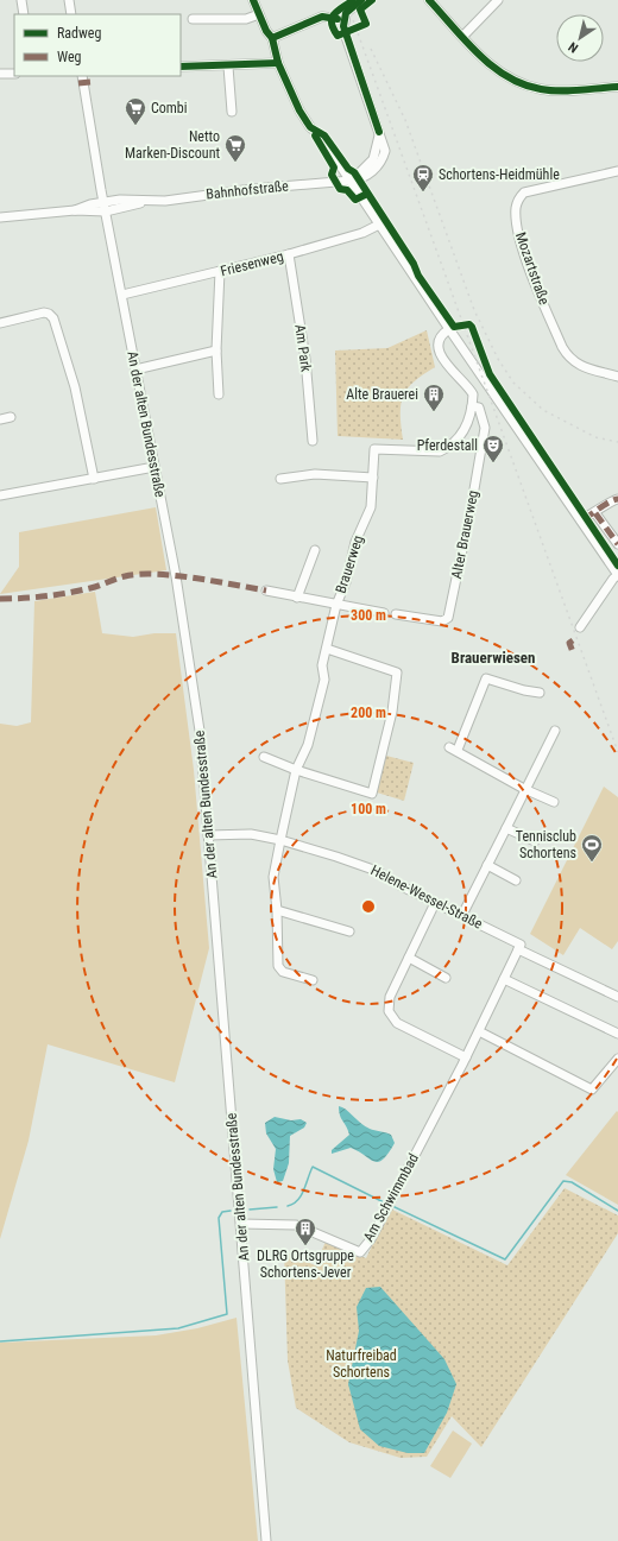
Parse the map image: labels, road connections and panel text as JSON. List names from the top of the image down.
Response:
{
  "streets": {
    "street": [
      "Bahnhofstraße",
      "Friesenweg",
      "Mozartstraße",
      "Am Park",
      "An der alten Bundesstraße",
      "Alter Brauerweg",
      "Brauerweg",
      "Helene-Wessel-Straße",
      "Am Schwimmbad"
    ]
  },
  "crossings": [
    ["Bahnhofstraße", "An der alten Bundesstraße"],
    ["Friesenweg", "Am Park"],
    ["Friesenweg", "An der alten Bundesstraße"],
    ["An der alten Bundesstraße", "Helene-Wessel-Straße"],
    ["An der alten Bundesstraße", "Am Schwimmbad"],
    ["Alter Brauerweg", "Brauerweg"],
    ["Brauerweg", "Helene-Wessel-Straße"]
  ],
  "districts": ["Brauerwiesen"],
  "parks": ["Naturfreibad Schortens"],
  "places": {
    "supermarket": ["Combi", "Netto Marken-Discount"],
    "station": ["Schortens-Heidmühle"],
    "building": ["Alte Brauerei", "DLRG Ortsgruppe Schortens-Jever"],
    "theatre": ["Pferdestall"],
    "sports": ["Tennisclub Schortens"]
  },
  "legend": ["Radweg", "Weg"],
  "north": "bottom left",
  "rings": ["300 m", "200 m", "100 m"]
}
